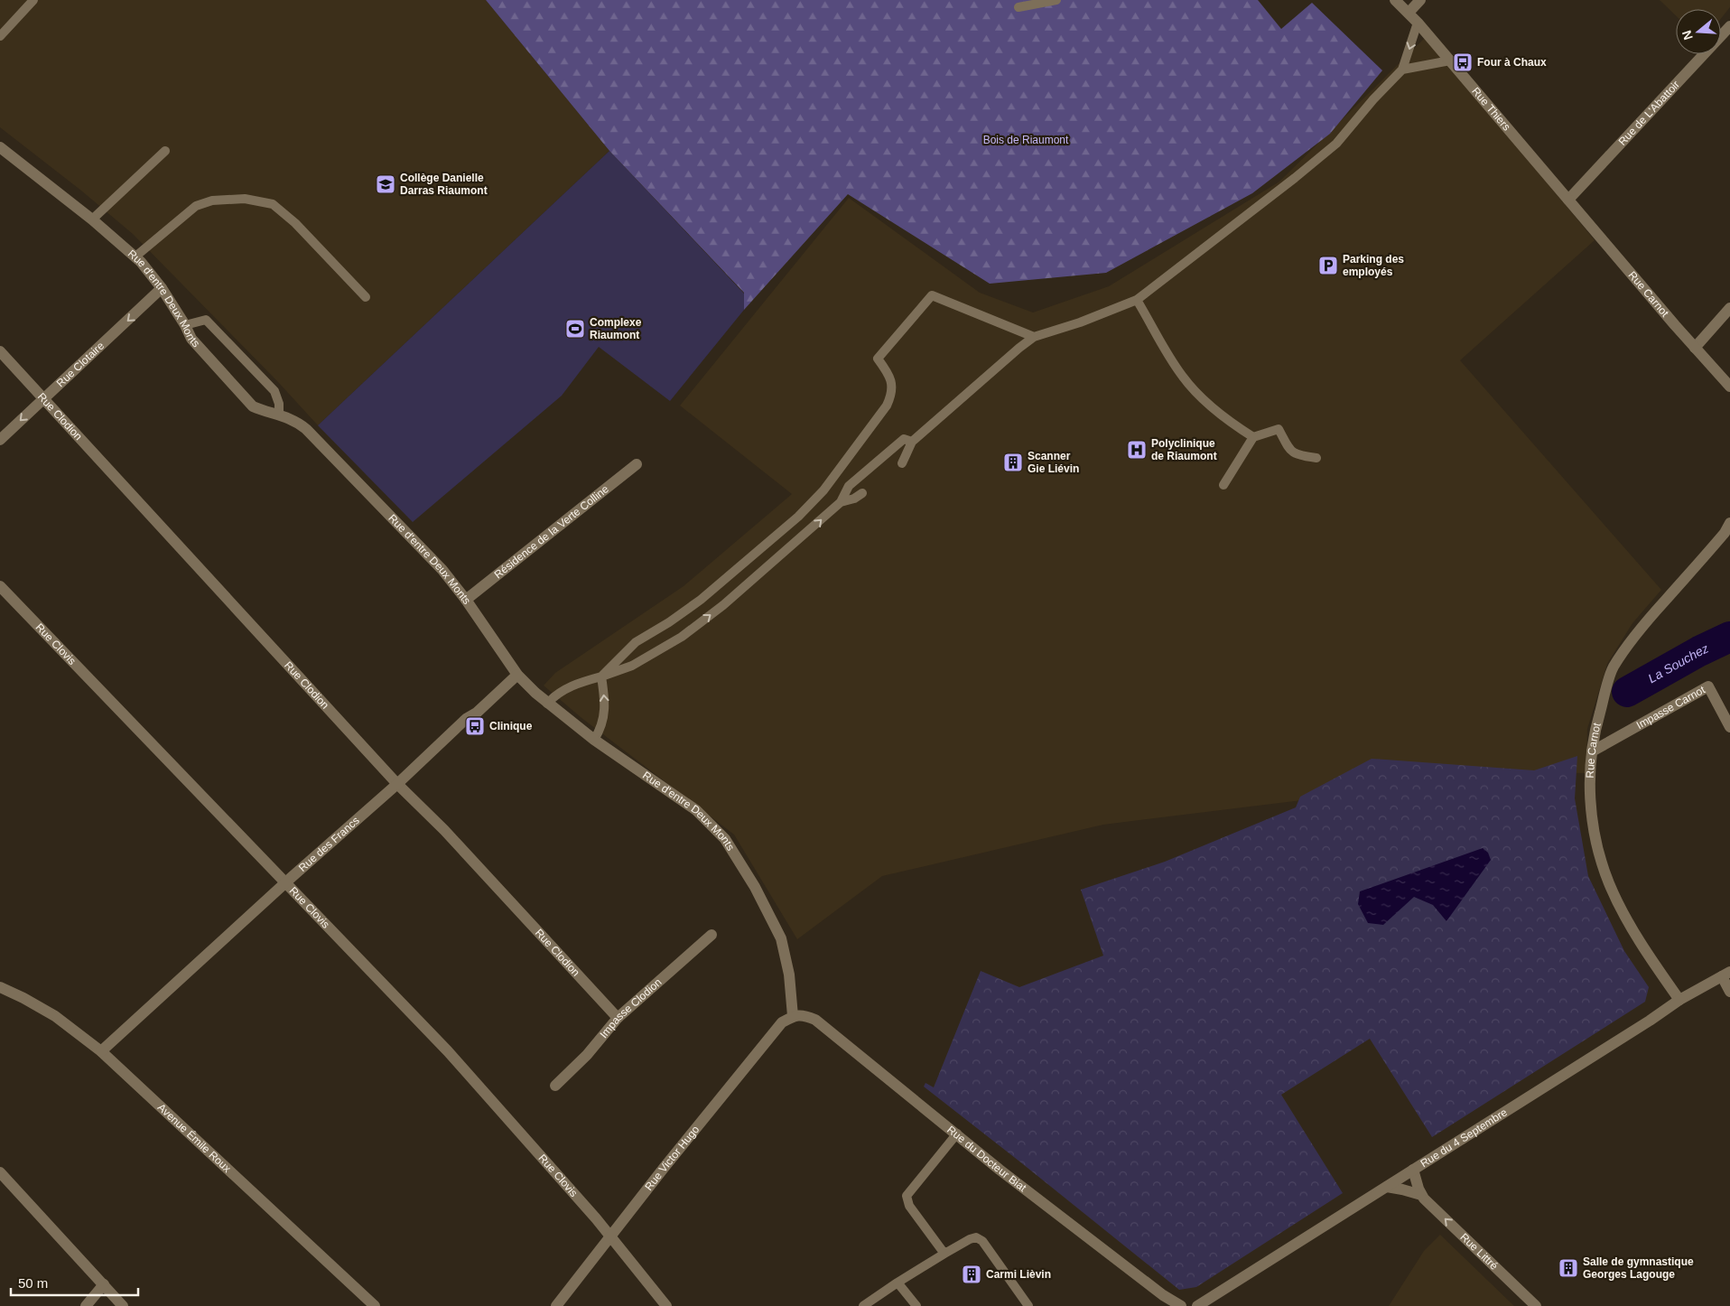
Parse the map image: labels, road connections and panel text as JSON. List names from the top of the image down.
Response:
{
  "streets": {
    "street": [
      "Rue Thiers",
      "Rue de L'Abattoir",
      "Rue Carnot",
      "Rue d'entre Deux Monts",
      "Rue Clotaire",
      "Rue Clodion",
      "Résidence de la Verte Colline",
      "Rue Clovis",
      "Impasse Carnot",
      "Rue des Francs",
      "Impasse Clodion",
      "Avenue Émile Roux",
      "Rue du 4 Septembre",
      "Rue Victor Hugo",
      "Rue du Docteur Biat",
      "Rue Littré"
    ]
  },
  "crossings": [
    ["Rue Thiers", "Rue de L'Abattoir"],
    ["Rue Thiers", "Rue Carnot"],
    ["Rue de L'Abattoir", "Rue Carnot"],
    ["Rue Carnot", "Impasse Carnot"],
    ["Rue Carnot", "Rue du 4 Septembre"],
    ["Rue d'entre Deux Monts", "Rue Clotaire"],
    ["Rue d'entre Deux Monts", "Résidence de la Verte Colline"],
    ["Rue d'entre Deux Monts", "Rue des Francs"],
    ["Rue d'entre Deux Monts", "Rue Victor Hugo"],
    ["Rue d'entre Deux Monts", "Rue du Docteur Biat"],
    ["Rue Clotaire", "Rue Clodion"],
    ["Rue Clodion", "Rue des Francs"],
    ["Rue Clodion", "Impasse Clodion"],
    ["Rue Clovis", "Rue des Francs"],
    ["Rue Clovis", "Rue Victor Hugo"],
    ["Rue des Francs", "Avenue Émile Roux"],
    ["Rue du 4 Septembre", "Rue Littré"],
    ["Rue Victor Hugo", "Rue du Docteur Biat"]
  ],
  "one_way": ["Rue Clotaire", "Rue Littré"],
  "water": ["La Souchez"],
  "parks": ["Bois de Riaumont"],
  "places": {
    "bus stop": ["Four à Chaux", "Clinique"],
    "school or university": ["Collège Danielle Darras Riaumont"],
    "parking": ["Parking des employés"],
    "sports": ["Complexe Riaumont"],
    "hospital": ["Polyclinique de Riaumont"],
    "building": ["Scanner Gie Liévin", "Salle de gymnastique Georges Lagouge", "Carmi Lièvin"]
  },
  "scale_bar": "50 m",
  "north": "left"
}
